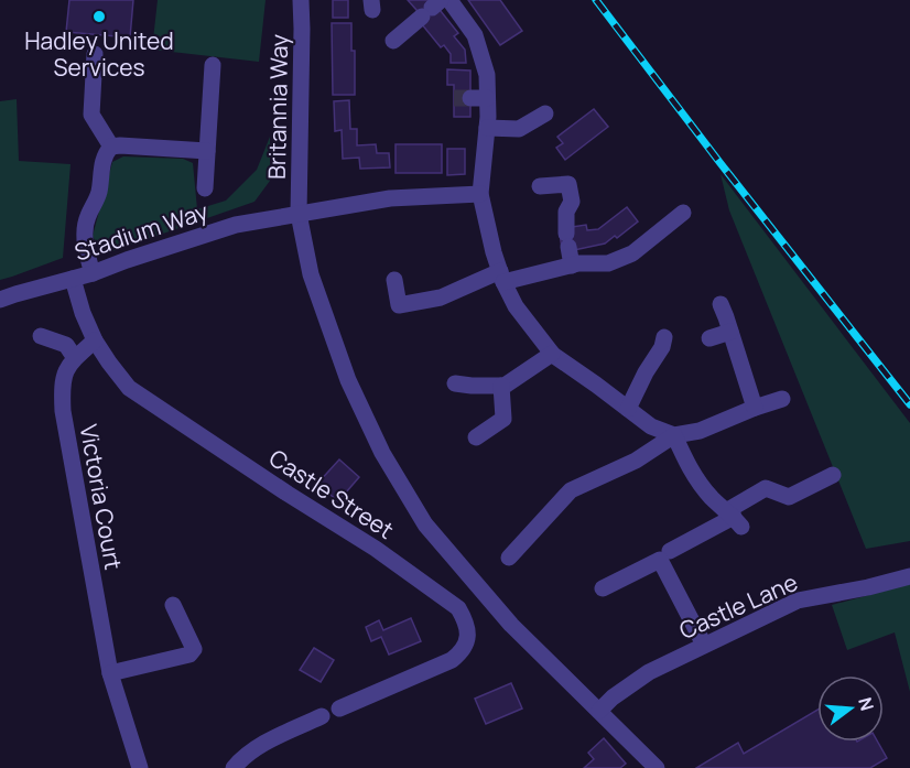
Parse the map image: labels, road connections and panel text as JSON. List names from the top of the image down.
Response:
{
  "streets": {
    "street": [
      "Britannia Way",
      "Stadium Way",
      "Castle Street",
      "Victoria Court",
      "Castle Lane"
    ]
  },
  "crossings": [
    ["Britannia Way", "Stadium Way"],
    ["Britannia Way", "Castle Street"],
    ["Stadium Way", "Castle Street"],
    ["Castle Street", "Victoria Court"],
    ["Castle Street", "Castle Lane"]
  ],
  "places": ["Hadley United Services"],
  "north": "right"
}
